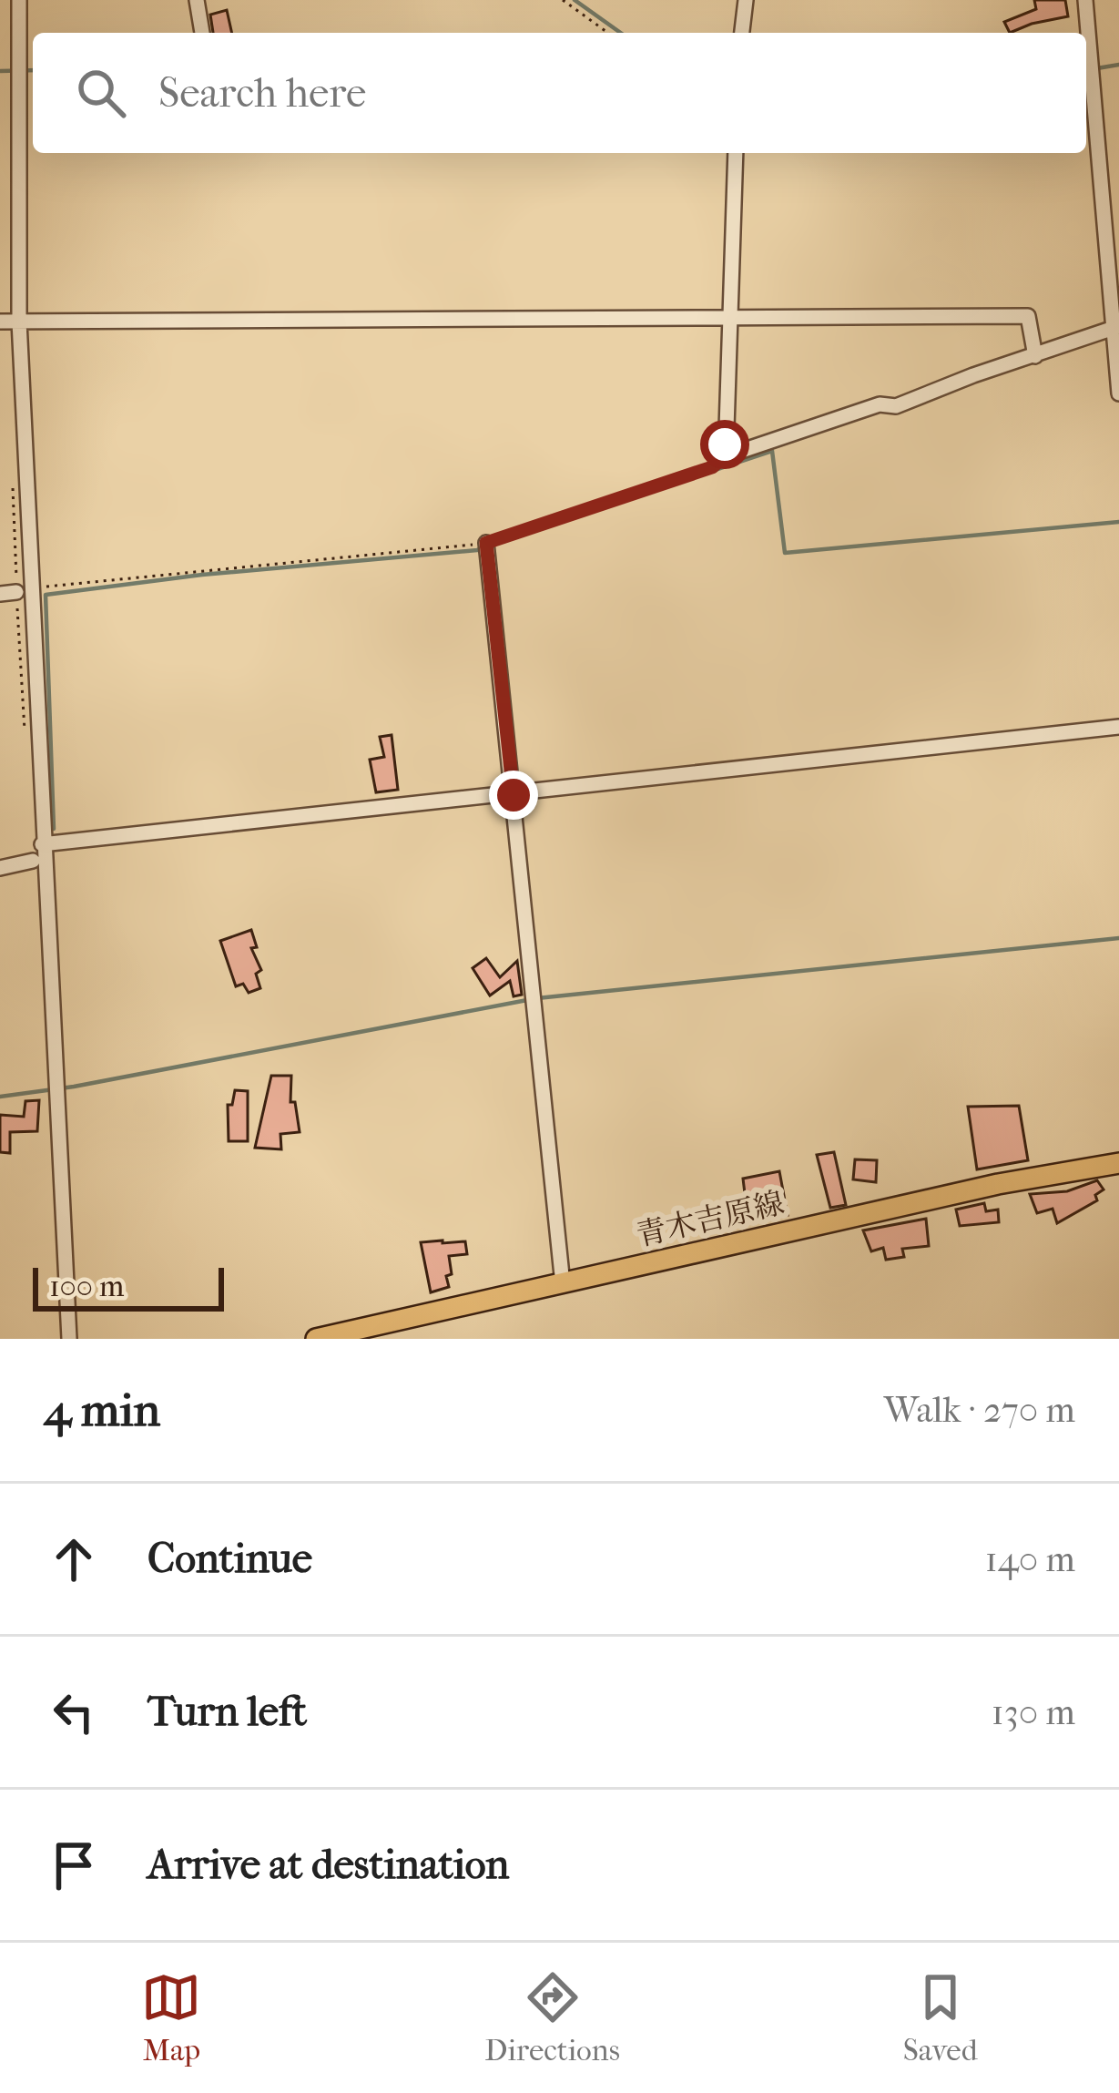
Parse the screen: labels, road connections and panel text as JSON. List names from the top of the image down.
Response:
{
  "streets": {
    "main road": ["青木吉原線"]
  },
  "scale_bar": "100 m",
  "page": {
    "search": "Search here",
    "scale": "100 m",
    "heading": ["4 min", "Walk · 270 m"],
    "list": [
      ["Continue", "140 m"],
      ["Turn left", "130 m"],
      "Arrive at destination"
    ],
    "nav": ["Map", "Directions", "Saved"]
  }
}
